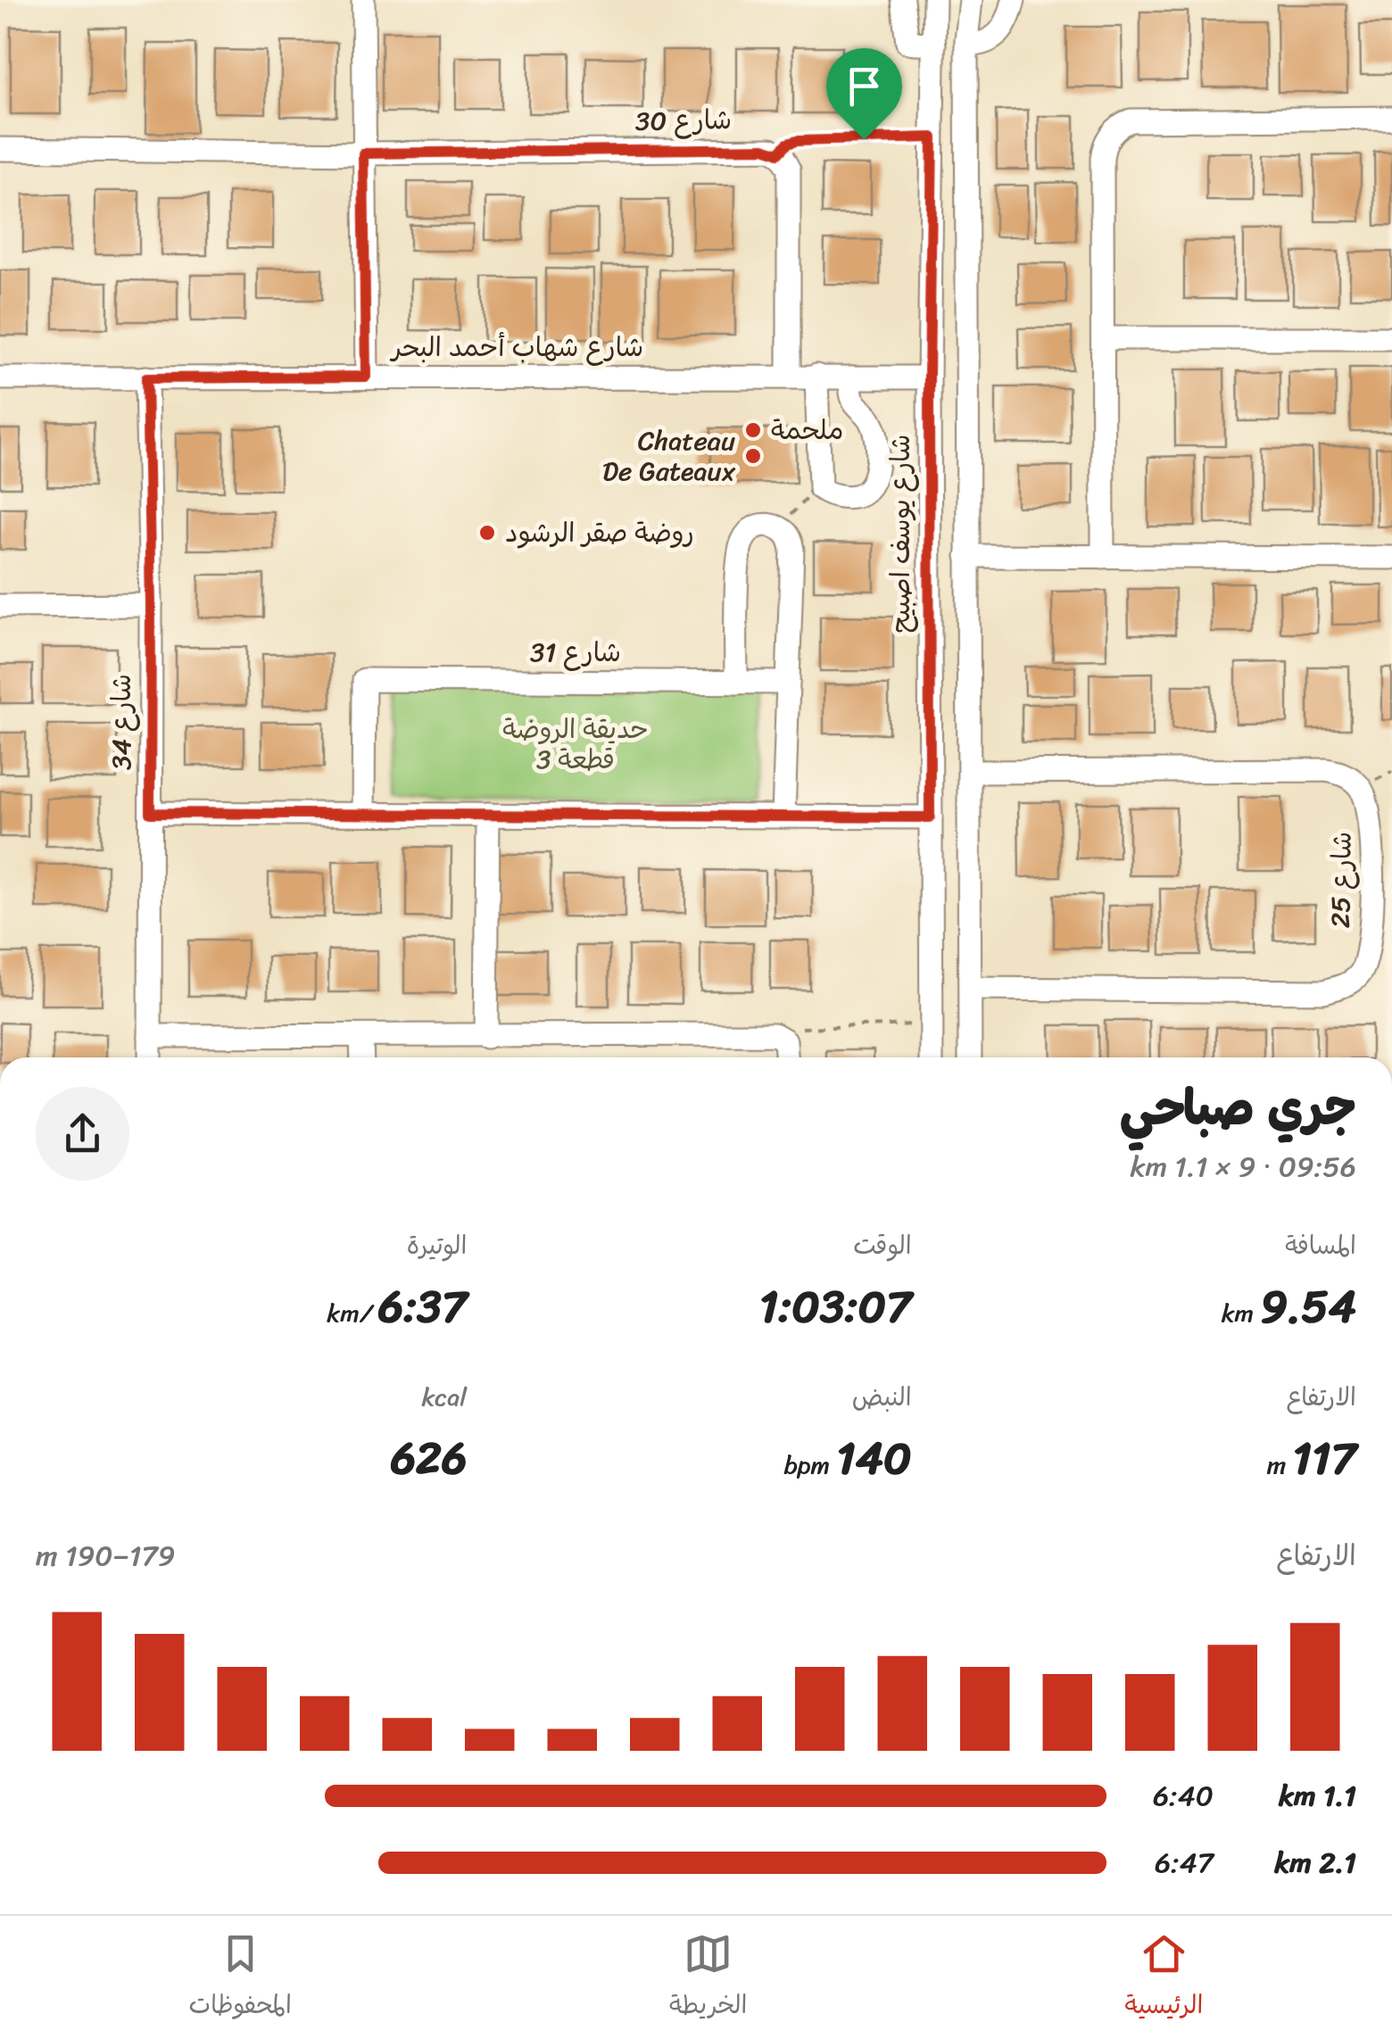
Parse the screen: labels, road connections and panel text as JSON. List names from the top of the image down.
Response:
{
  "streets": {
    "street": [
      "شارع 30",
      "شارع شهاب أحمد البحر",
      "شارع يوسف اصبيح",
      "شارع 31",
      "شارع 34",
      "شارع 25"
    ]
  },
  "crossings": [
    ["شارع شهاب أحمد البحر", "شارع يوسف اصبيح"],
    ["شارع شهاب أحمد البحر", "شارع 34"]
  ],
  "parks": ["حديقة الروضة قطعة 3"],
  "places": ["ملحمة", "Chateau De Gateaux", "روضة صقر الرشود"],
  "page": {
    "heading": ["جري صباحي", "09:56 · 9 × 1.1 km"],
    "stats": [
      ["المسافة", "9.54 km"],
      ["الوقت", "1:03:07"],
      ["الوتيرة", "6:37 /km"],
      ["الارتفاع", "117 m"],
      ["النبض", "140 bpm"],
      ["kcal", "626"]
    ],
    "chart": ["الارتفاع", "179–190 m"],
    "list": [
      {
        "name": "1.1 km",
        "note": "6:40"
      },
      {
        "name": "2.1 km",
        "note": "6:47"
      }
    ],
    "tabs": ["الرئيسية", "الخريطة", "المحفوظات"]
  }
}
